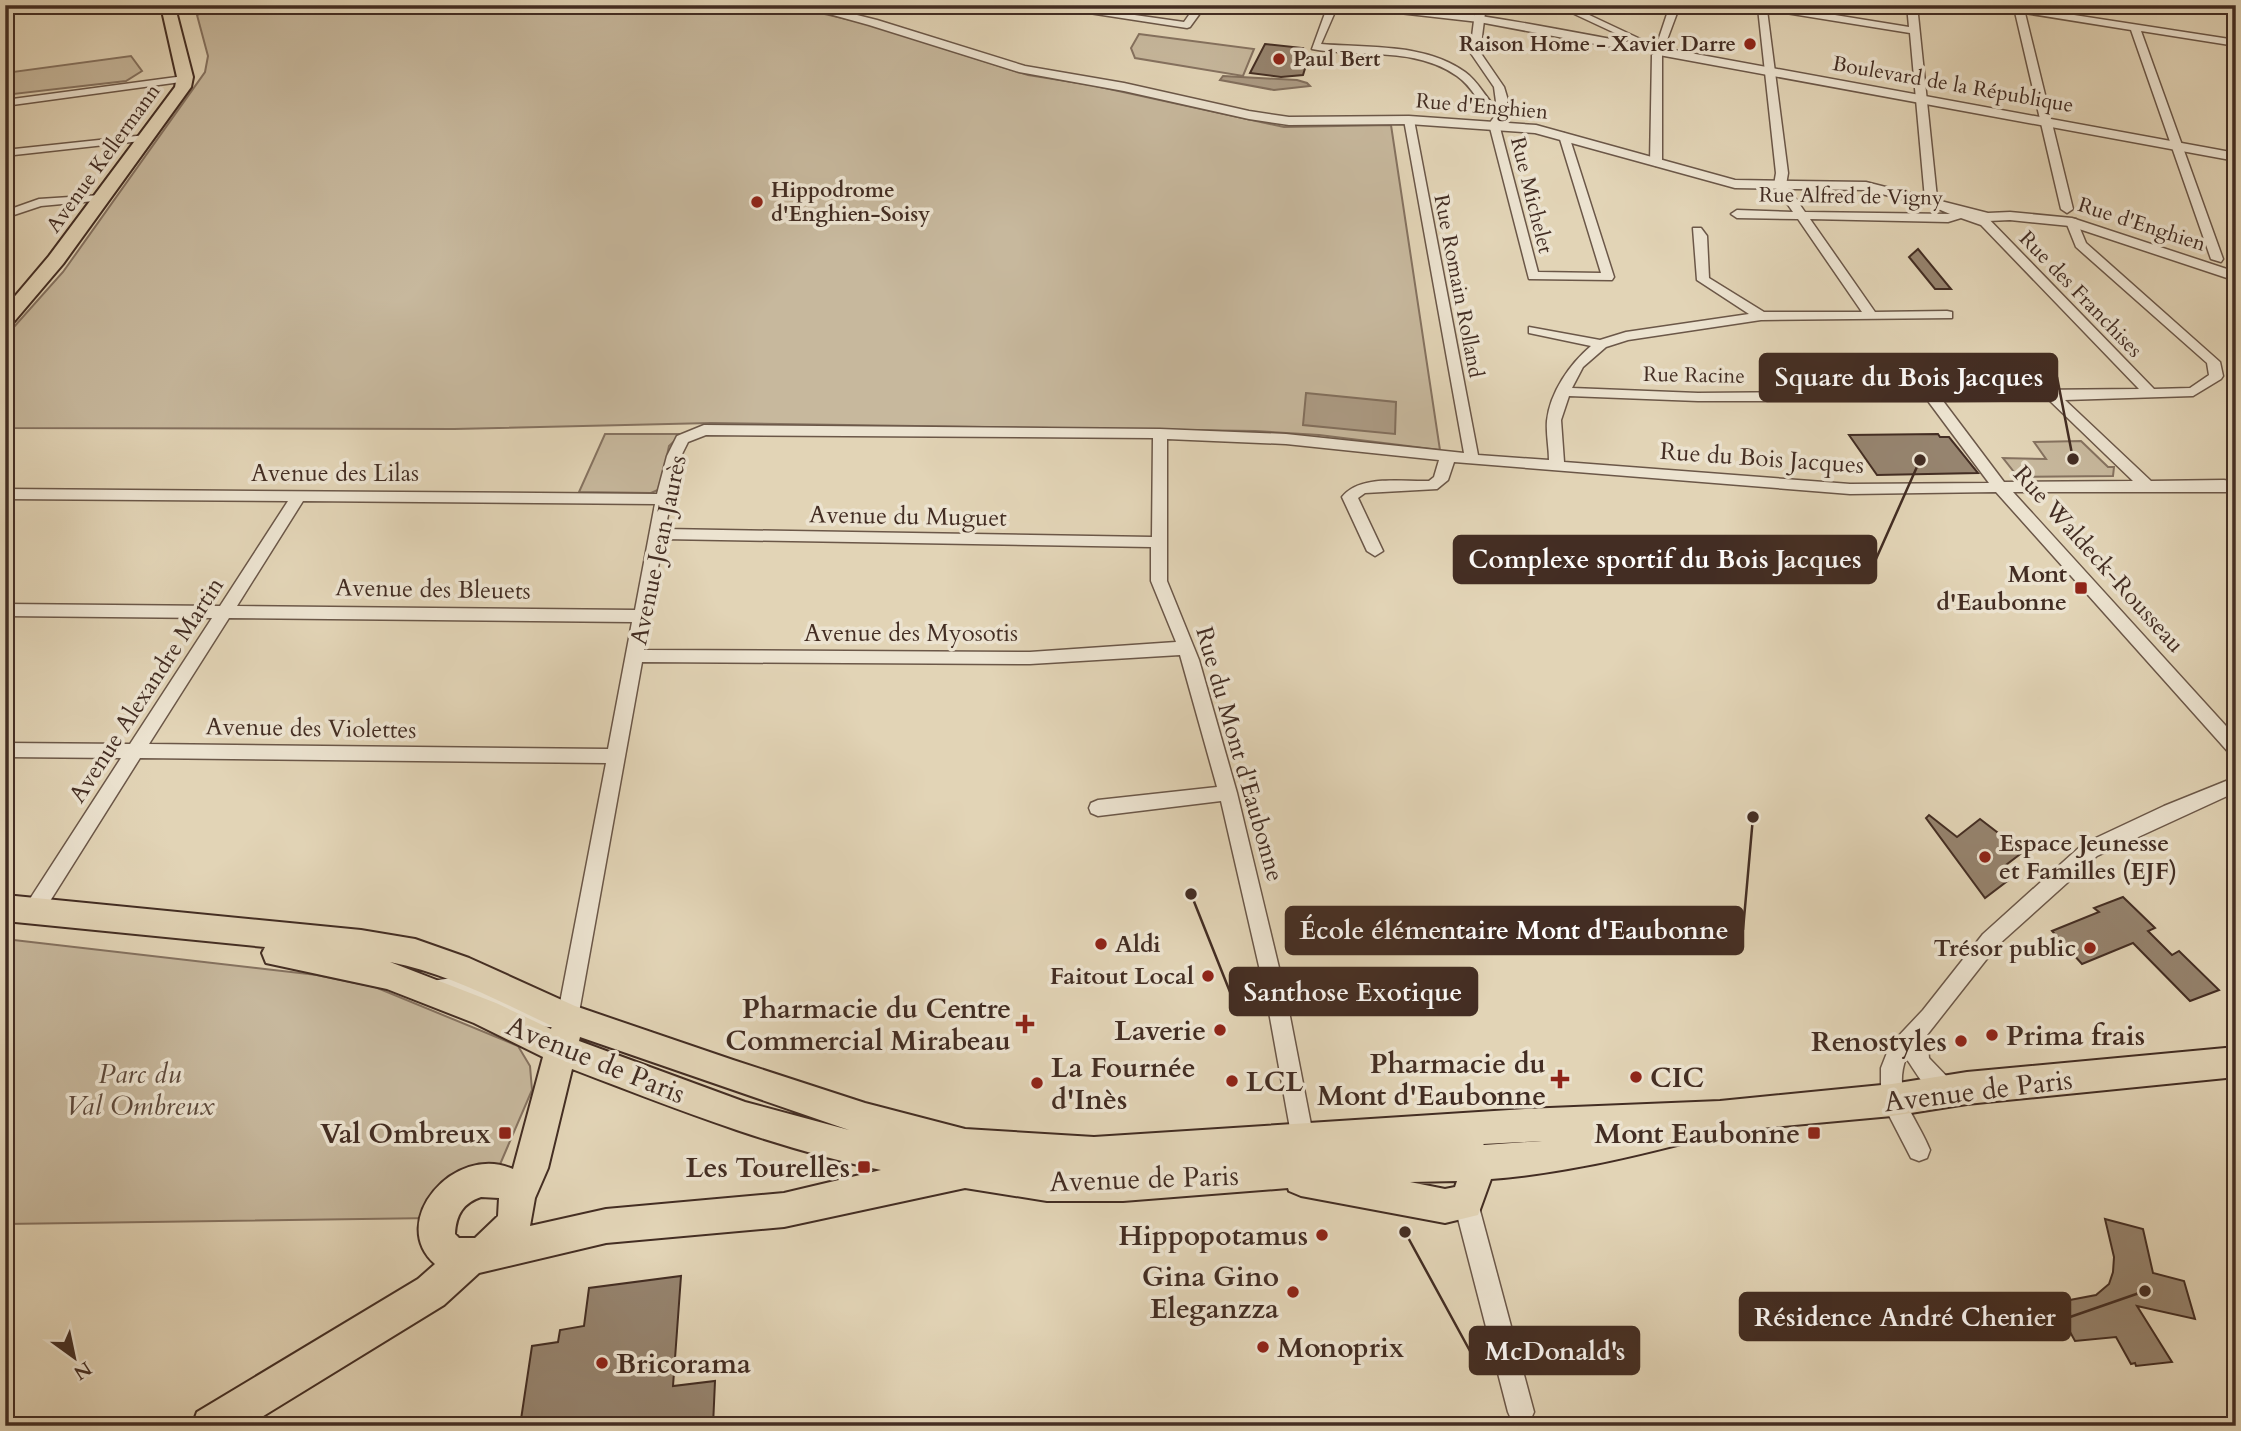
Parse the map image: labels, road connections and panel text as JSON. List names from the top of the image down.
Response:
{
  "streets": {
    "main road": ["Avenue Kellermann", "Avenue de Paris"],
    "street": [
      "Boulevard de la République",
      "Rue d'Enghien",
      "Rue Michelet",
      "Rue Alfred de Vigny",
      "Rue Romain Rolland",
      "Rue des Franchises",
      "Rue Racine",
      "Rue du Bois Jacques",
      "Avenue des Lilas",
      "Avenue du Muguet",
      "Avenue Jean Jaurès",
      "Rue Waldeck-Rousseau",
      "Avenue des Bleuets",
      "Avenue des Myosotis",
      "Avenue Alexandre Martin",
      "Avenue des Violettes",
      "Rue du Mont d'Eaubonne"
    ]
  },
  "crossings": [
    ["Boulevard de la République", "Rue Michelet"],
    ["Rue d'Enghien", "Rue Michelet"],
    ["Rue d'Enghien", "Rue Alfred de Vigny"],
    ["Rue d'Enghien", "Rue Romain Rolland"],
    ["Rue d'Enghien", "Rue des Franchises"],
    ["Rue d'Enghien", "Rue Racine"],
    ["Rue Alfred de Vigny", "Rue des Franchises"],
    ["Rue Romain Rolland", "Rue du Bois Jacques"],
    ["Rue des Franchises", "Rue Racine"],
    ["Rue Racine", "Rue Waldeck-Rousseau"],
    ["Rue du Bois Jacques", "Avenue Jean Jaurès"],
    ["Rue du Bois Jacques", "Rue Waldeck-Rousseau"],
    ["Avenue des Lilas", "Avenue Jean Jaurès"],
    ["Avenue des Lilas", "Avenue Alexandre Martin"],
    ["Avenue du Muguet", "Avenue Jean Jaurès"],
    ["Avenue du Muguet", "Rue du Mont d'Eaubonne"],
    ["Avenue Jean Jaurès", "Avenue des Bleuets"],
    ["Avenue Jean Jaurès", "Avenue des Myosotis"],
    ["Avenue Jean Jaurès", "Avenue des Violettes"],
    ["Avenue Jean Jaurès", "Rue du Mont d'Eaubonne"],
    ["Avenue Jean Jaurès", "Avenue de Paris"],
    ["Avenue des Bleuets", "Avenue Alexandre Martin"],
    ["Avenue des Myosotis", "Rue du Mont d'Eaubonne"],
    ["Avenue Alexandre Martin", "Avenue des Violettes"],
    ["Avenue Alexandre Martin", "Avenue de Paris"],
    ["Rue du Mont d'Eaubonne", "Avenue de Paris"]
  ],
  "parks": ["Parc du Val Ombreux"],
  "places": {
    "other": [
      "Raison Home - Xavier Darre",
      "Paul Bert",
      "Hippodrome d'Enghien-Soisy",
      "Square du Bois Jacques",
      "Complexe sportif du Bois Jacques",
      "École élémentaire Mont d'Eaubonne",
      "Espace Jeunesse et Familles (EJF)",
      "Santhose Exotique",
      "Aldi",
      "Trésor public",
      "Faitout Local",
      "Laverie",
      "Prima frais",
      "Renostyles",
      "CIC",
      "LCL",
      "La Fournée d'Inès",
      "McDonald's",
      "Hippopotamus",
      "Résidence André Chenier",
      "Gina Gino Eleganzza",
      "Monoprix",
      "Bricorama"
    ],
    "transit": [
      "Mont d'Eaubonne",
      "Val Ombreux",
      "Mont Eaubonne",
      "Les Tourelles"
    ],
    "health": ["Pharmacie du Centre Commercial Mirabeau", "Pharmacie du Mont d'Eaubonne"]
  },
  "north": "bottom right"
}
